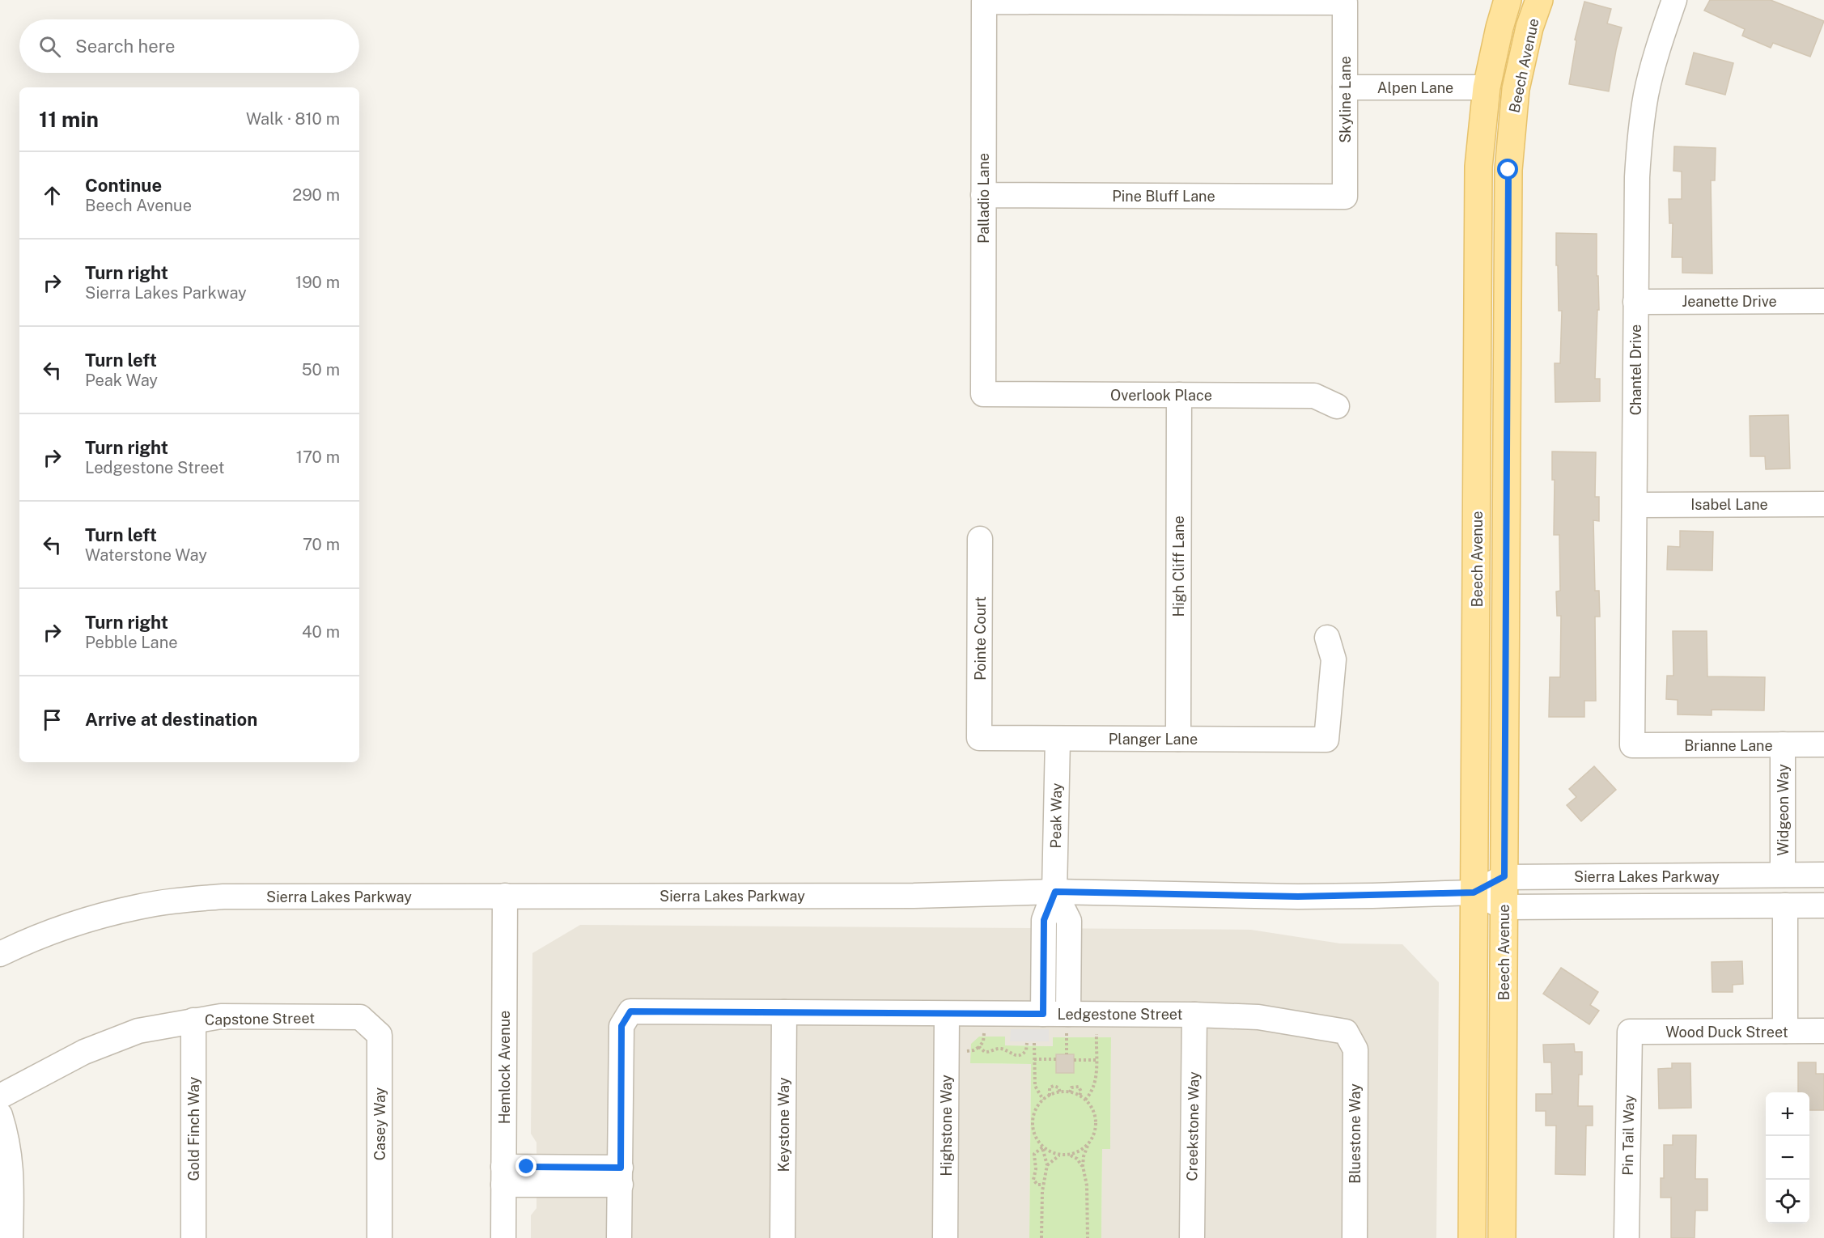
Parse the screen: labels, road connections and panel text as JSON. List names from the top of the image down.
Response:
{
  "streets": {
    "main road": ["Beech Avenue"],
    "street": [
      "Alpen Lane",
      "Skyline Lane",
      "Pine Bluff Lane",
      "Palladio Lane",
      "Jeanette Drive",
      "Chantel Drive",
      "Overlook Place",
      "Isabel Lane",
      "High Cliff Lane",
      "Pointe Court",
      "Planger Lane",
      "Brianne Lane",
      "Widgeon Way",
      "Peak Way",
      "Sierra Lakes Parkway",
      "Ledgestone Street",
      "Capstone Street",
      "Wood Duck Street",
      "Hemlock Avenue",
      "Casey Way",
      "Keystone Way",
      "Highstone Way",
      "Creekstone Way",
      "Gold Finch Way",
      "Bluestone Way",
      "Pin Tail Way"
    ]
  },
  "crossings": [
    ["Beech Avenue", "Alpen Lane"],
    ["Beech Avenue", "Sierra Lakes Parkway"],
    ["Alpen Lane", "Skyline Lane"],
    ["Skyline Lane", "Pine Bluff Lane"],
    ["Skyline Lane", "Palladio Lane"],
    ["Pine Bluff Lane", "Palladio Lane"],
    ["Palladio Lane", "Overlook Place"],
    ["Jeanette Drive", "Chantel Drive"],
    ["Chantel Drive", "Isabel Lane"],
    ["Chantel Drive", "Brianne Lane"],
    ["Overlook Place", "High Cliff Lane"],
    ["High Cliff Lane", "Planger Lane"],
    ["Pointe Court", "Planger Lane"],
    ["Planger Lane", "Peak Way"],
    ["Brianne Lane", "Widgeon Way"],
    ["Widgeon Way", "Sierra Lakes Parkway"],
    ["Peak Way", "Sierra Lakes Parkway"],
    ["Peak Way", "Ledgestone Street"],
    ["Sierra Lakes Parkway", "Hemlock Avenue"],
    ["Ledgestone Street", "Keystone Way"],
    ["Ledgestone Street", "Highstone Way"],
    ["Ledgestone Street", "Creekstone Way"],
    ["Ledgestone Street", "Bluestone Way"],
    ["Capstone Street", "Casey Way"],
    ["Capstone Street", "Gold Finch Way"],
    ["Wood Duck Street", "Pin Tail Way"]
  ],
  "page": {
    "search": "Search here",
    "heading": ["11 min", "Walk · 810 m"],
    "list": [
      ["Continue", "Beech Avenue", "290 m"],
      ["Turn right", "Sierra Lakes Parkway", "190 m"],
      ["Turn left", "Peak Way", "50 m"],
      ["Turn right", "Ledgestone Street", "170 m"],
      ["Turn left", "Waterstone Way", "70 m"],
      ["Turn right", "Pebble Lane", "40 m"],
      "Arrive at destination"
    ],
    "map_buttons": ["+", "−"]
  }
}
